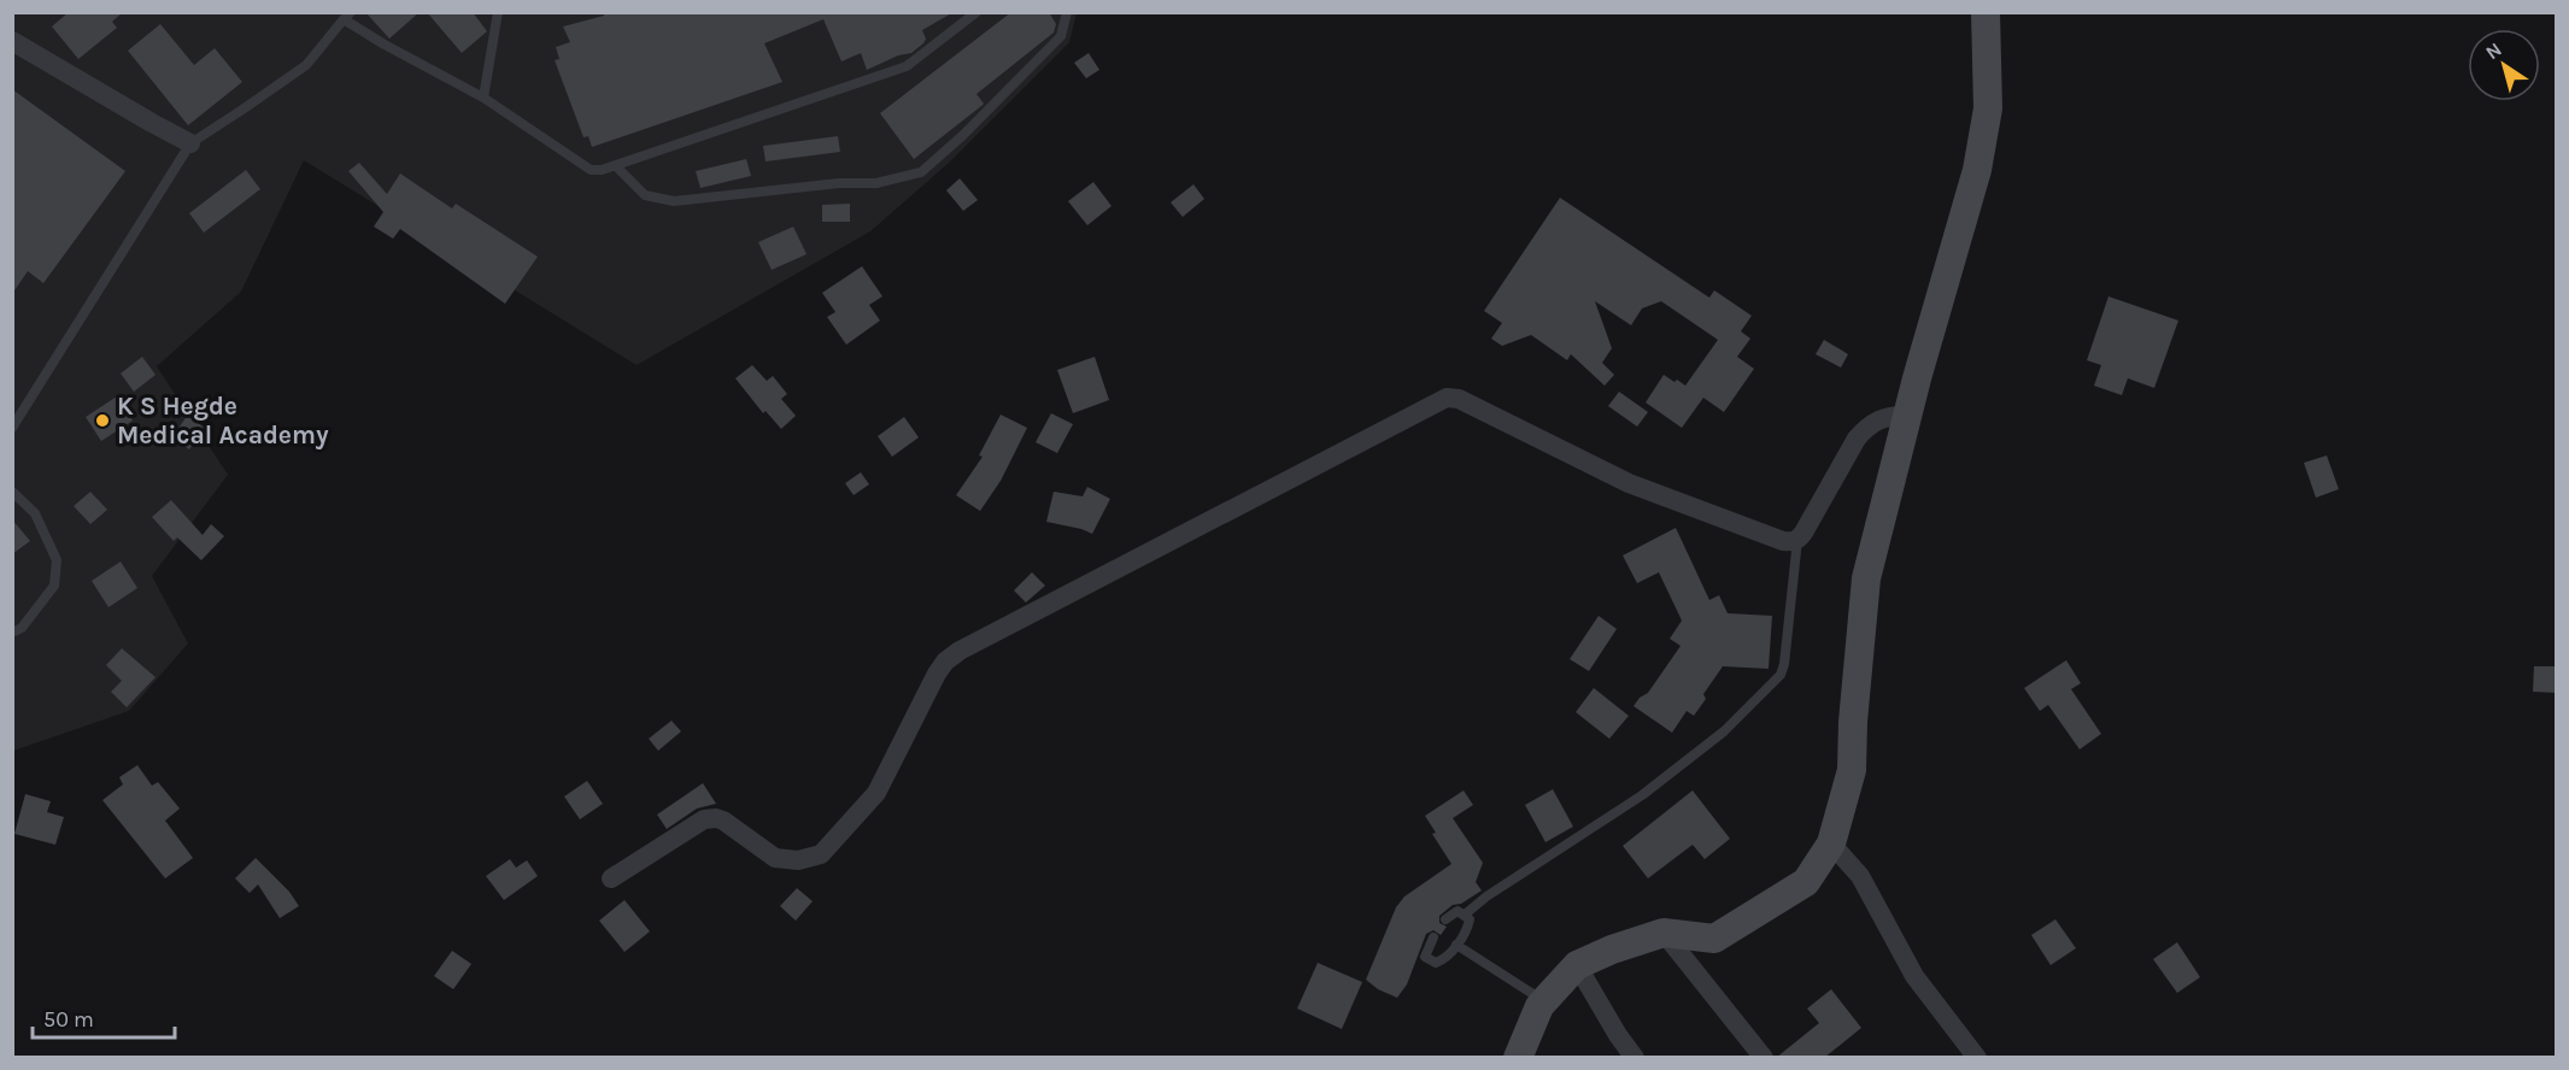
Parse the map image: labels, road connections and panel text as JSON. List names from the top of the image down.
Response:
{
  "places": ["K S Hegde Medical Academy"],
  "scale_bar": "50 m",
  "north": "top left"
}
